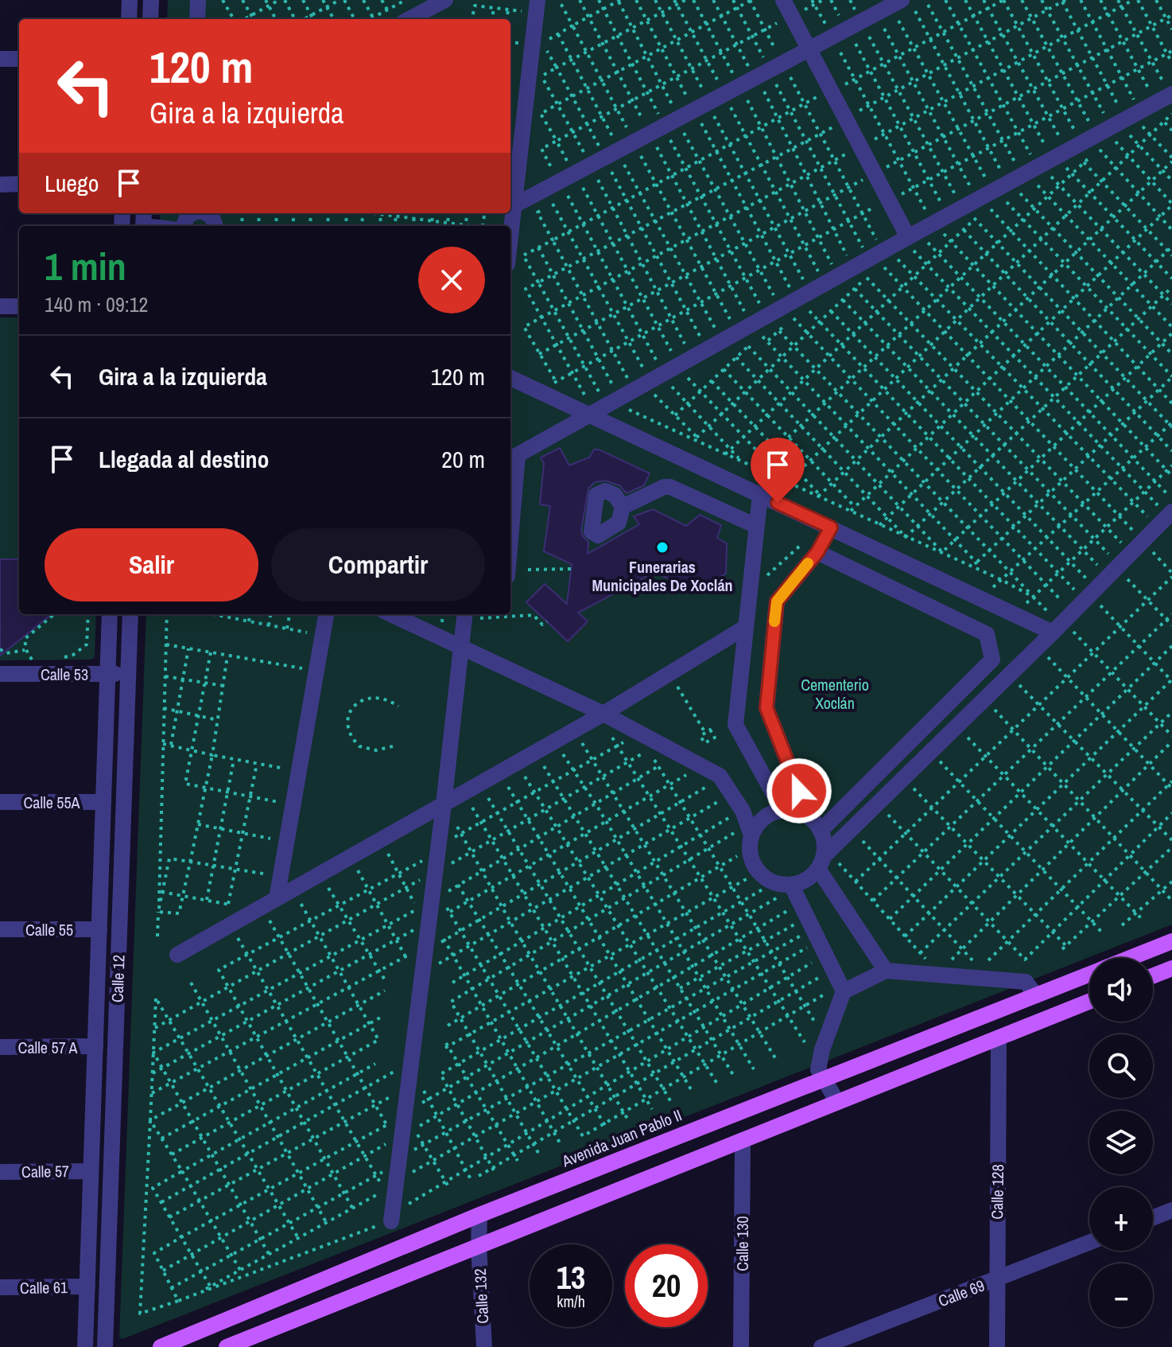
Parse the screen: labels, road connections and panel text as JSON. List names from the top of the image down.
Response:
{
  "streets": {
    "main road": ["Avenida Juan Pablo II"],
    "street": [
      "Calle 53",
      "Calle 55A",
      "Calle 55",
      "Calle 12",
      "Calle 57 A",
      "Calle 57",
      "Calle 128",
      "Calle 130",
      "Calle 61",
      "Calle 69",
      "Calle 132"
    ]
  },
  "crossings": [
    ["Calle 53", "Calle 12"],
    ["Calle 55A", "Calle 12"],
    ["Calle 55", "Calle 12"],
    ["Calle 12", "Calle 57 A"],
    ["Calle 12", "Calle 57"],
    ["Calle 12", "Calle 61"],
    ["Avenida Juan Pablo II", "Calle 132"],
    ["Calle 128", "Calle 69"]
  ],
  "parks": ["Cementerio Xoclán"],
  "places": ["Funerarias Municipales De Xoclán"],
  "page": {
    "turn": ["120 m", "Gira a la izquierda"],
    "then": "Luego",
    "heading": ["1 min", "140 m · 09:12"],
    "list": [
      {
        "name": "Gira a la izquierda",
        "value": "120 m"
      },
      {
        "name": "Llegada al destino",
        "value": "20 m"
      }
    ],
    "buttons": ["Salir", "Compartir"],
    "map_buttons": ["+", "−"],
    "speed": "13 km/h",
    "limit": "20"
  }
}
